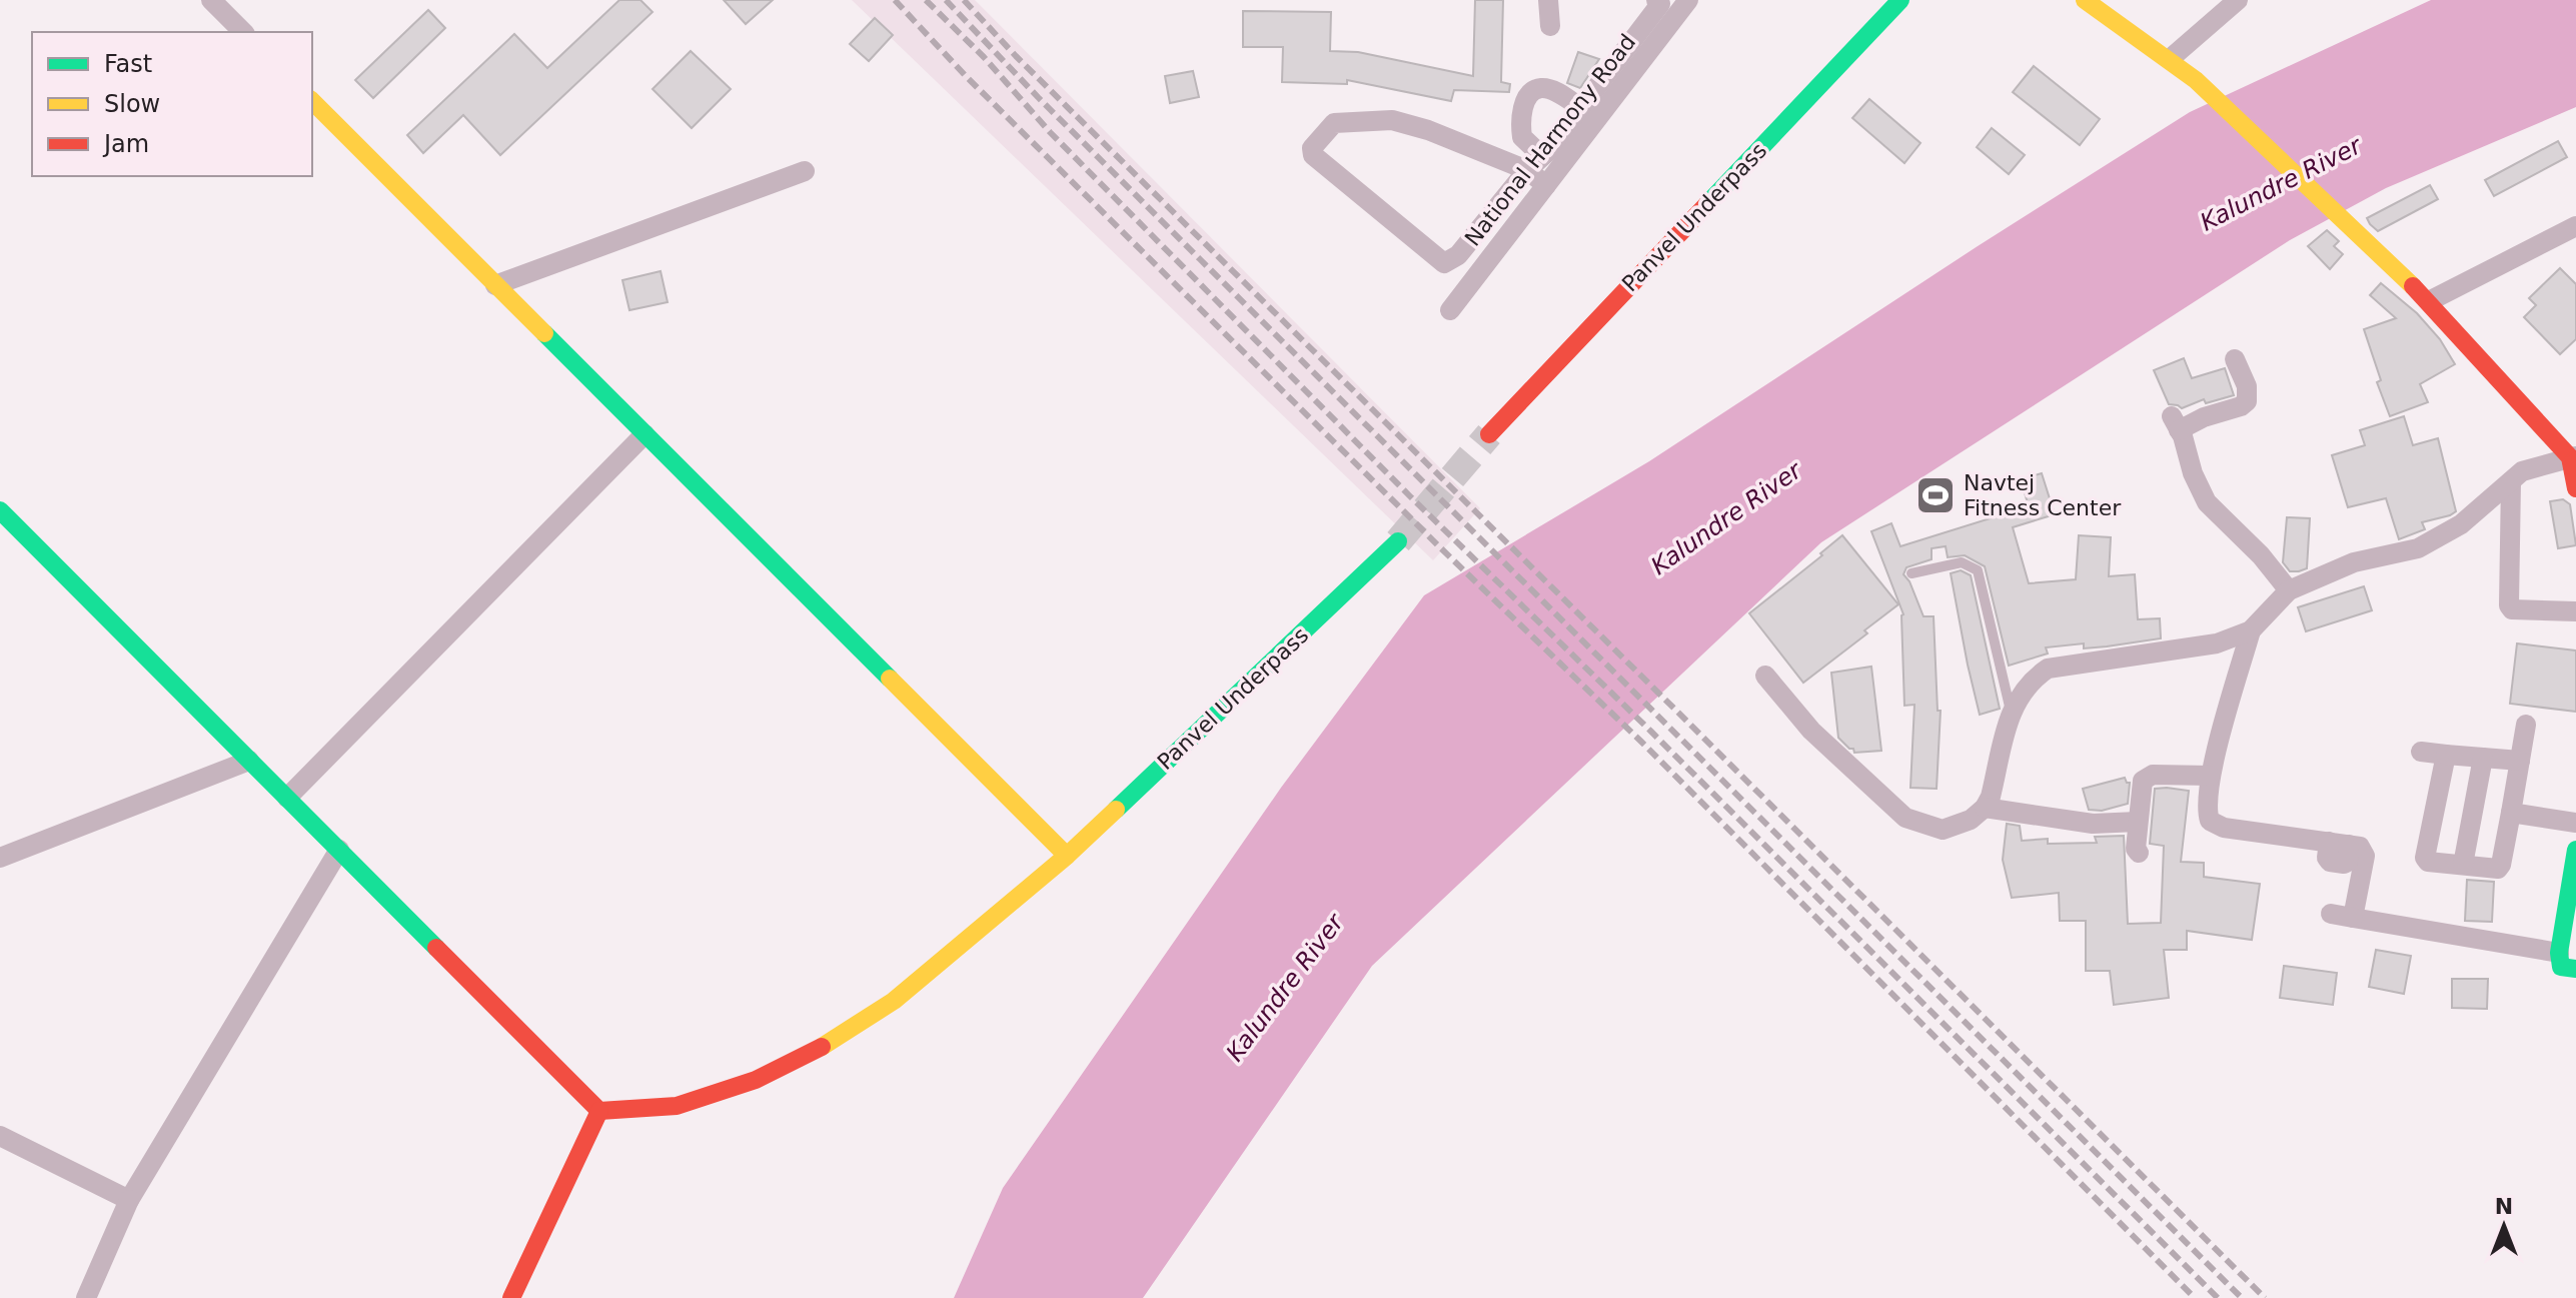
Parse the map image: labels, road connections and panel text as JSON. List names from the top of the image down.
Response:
{
  "streets": {
    "main road": ["Panvel Underpass"],
    "street": ["National Harmony Road"]
  },
  "water": ["Kalundre River"],
  "places": {
    "sports": ["Navtej Fitness Center"]
  },
  "legend": ["Fast", "Slow", "Jam"],
  "north": "top"
}
